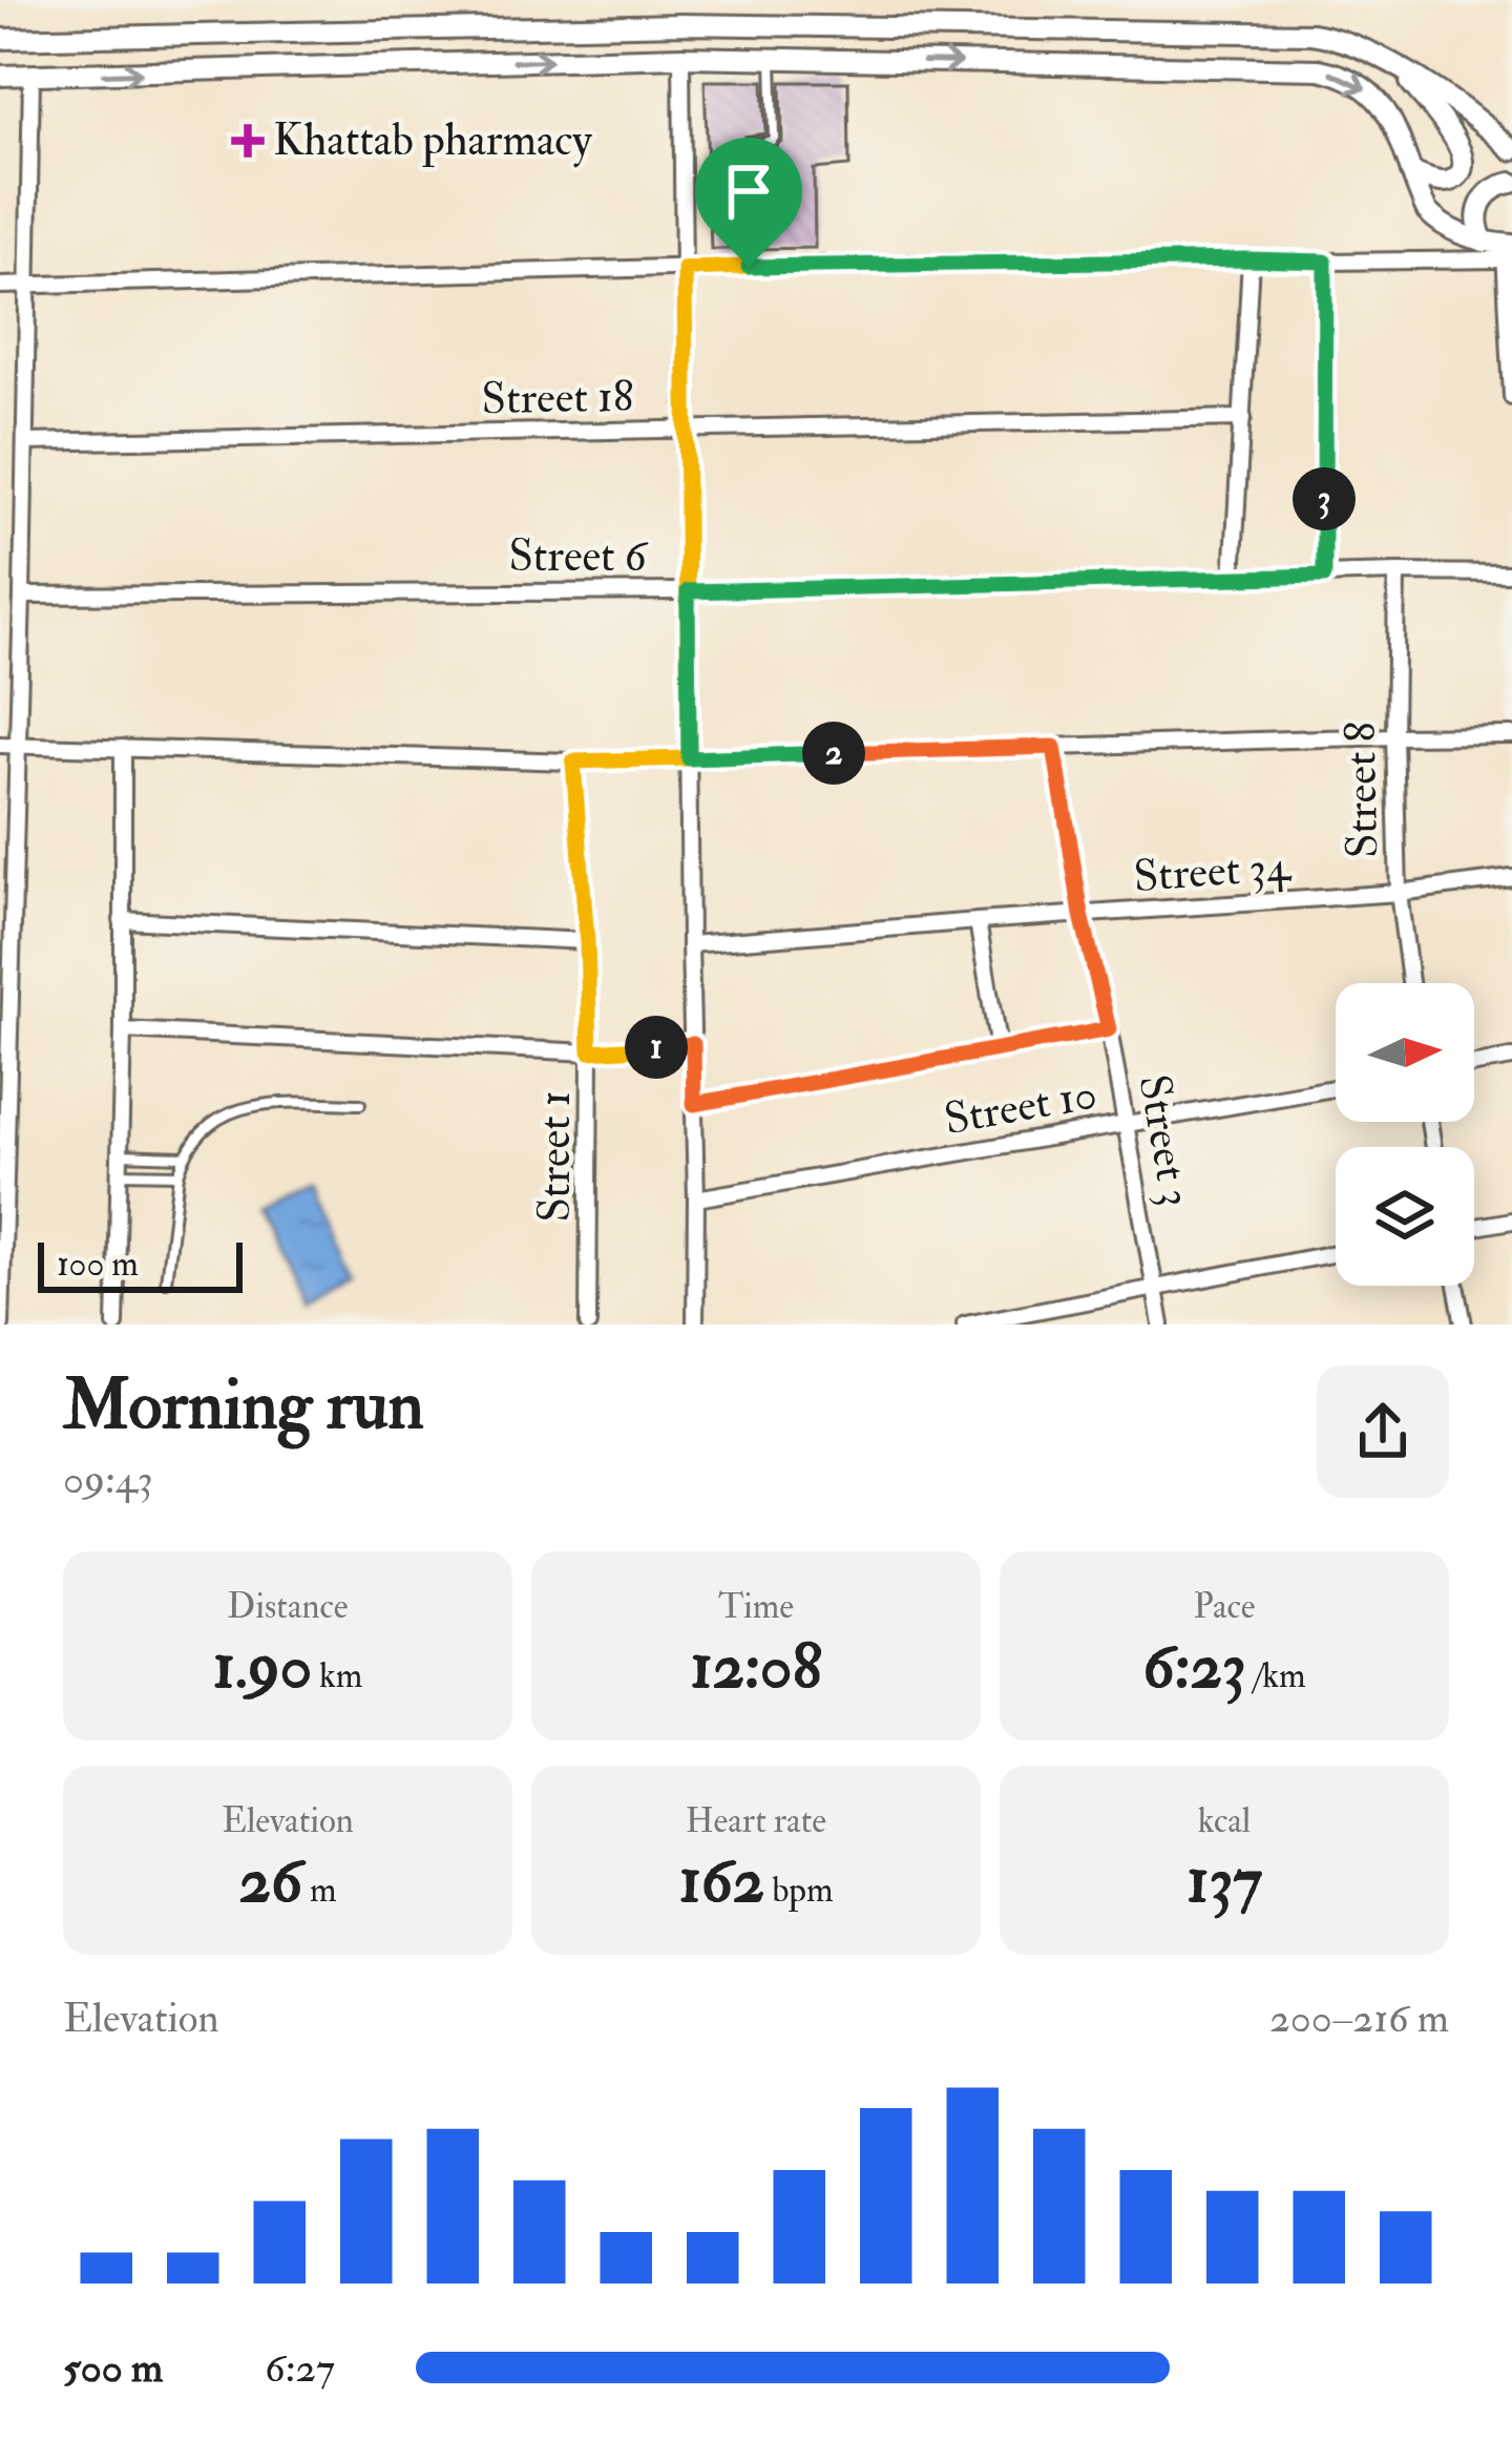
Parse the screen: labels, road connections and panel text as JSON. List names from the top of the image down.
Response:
{
  "streets": {
    "street": [
      "Street 18",
      "Street 6",
      "Street 8",
      "Street 34",
      "Street 10",
      "Street 3",
      "Street 1"
    ]
  },
  "crossings": [
    ["Street 6", "Street 8"],
    ["Street 8", "Street 34"],
    ["Street 34", "Street 3"],
    ["Street 10", "Street 3"]
  ],
  "places": {
    "health": ["Khattab pharmacy"]
  },
  "scale_bar": "100 m",
  "north": "right",
  "page": {
    "pins": ["3", "2", "1"],
    "scale": "100 m",
    "heading": ["Morning run", "09:43"],
    "stats": [
      ["Distance", "1.90 km"],
      ["Time", "12:08"],
      ["Pace", "6:23 /km"],
      ["Elevation", "26 m"],
      ["Heart rate", "162 bpm"],
      ["kcal", "137"]
    ],
    "chart": ["Elevation", "200–216 m"],
    "list": [
      {
        "name": "500 m",
        "note": "6:27"
      }
    ]
  }
}
